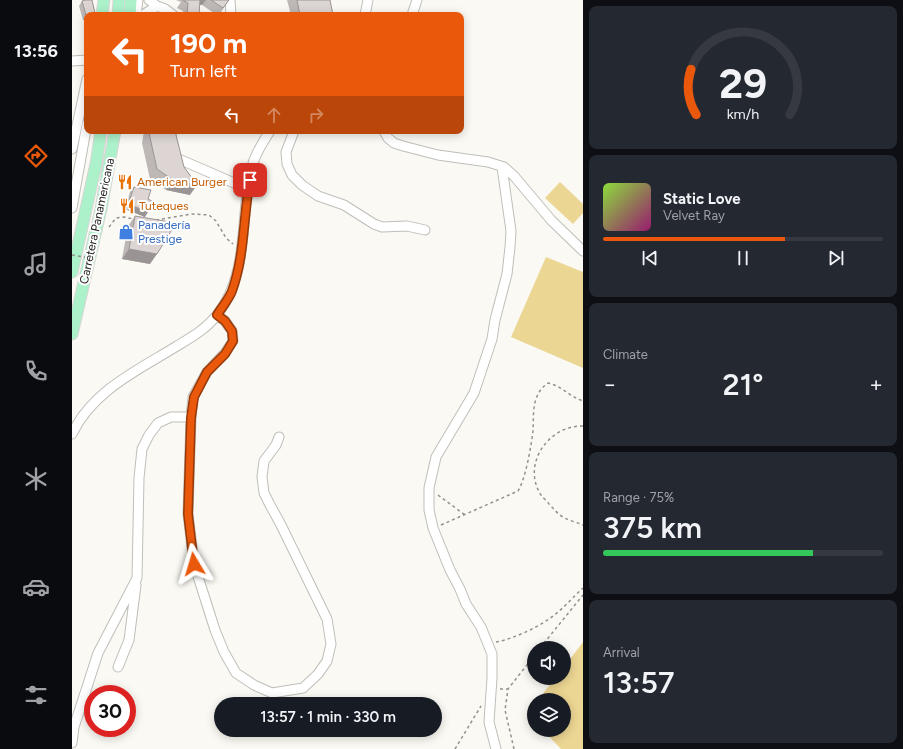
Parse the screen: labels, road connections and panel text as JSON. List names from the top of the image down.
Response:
{
  "streets": {
    "main road": ["Carretera Panamericana"]
  },
  "places": {
    "restaurant": ["American Burger", "Tuteques"],
    "shop": ["Panadería Prestige"]
  },
  "page": {
    "tabs": "13:56",
    "turn": ["190 m", "Turn left"],
    "song": ["Static Love", "Velvet Ray"],
    "tile": [
      "Climate",
      ["Range · 75%", "375 km"],
      ["Arrival", "13:57"]
    ],
    "heat": ["−", "21°", "+"],
    "limit": "30",
    "trip": "13:57 · 1 min · 330 m",
    "gauge": ["29", "km/h"]
  }
}
